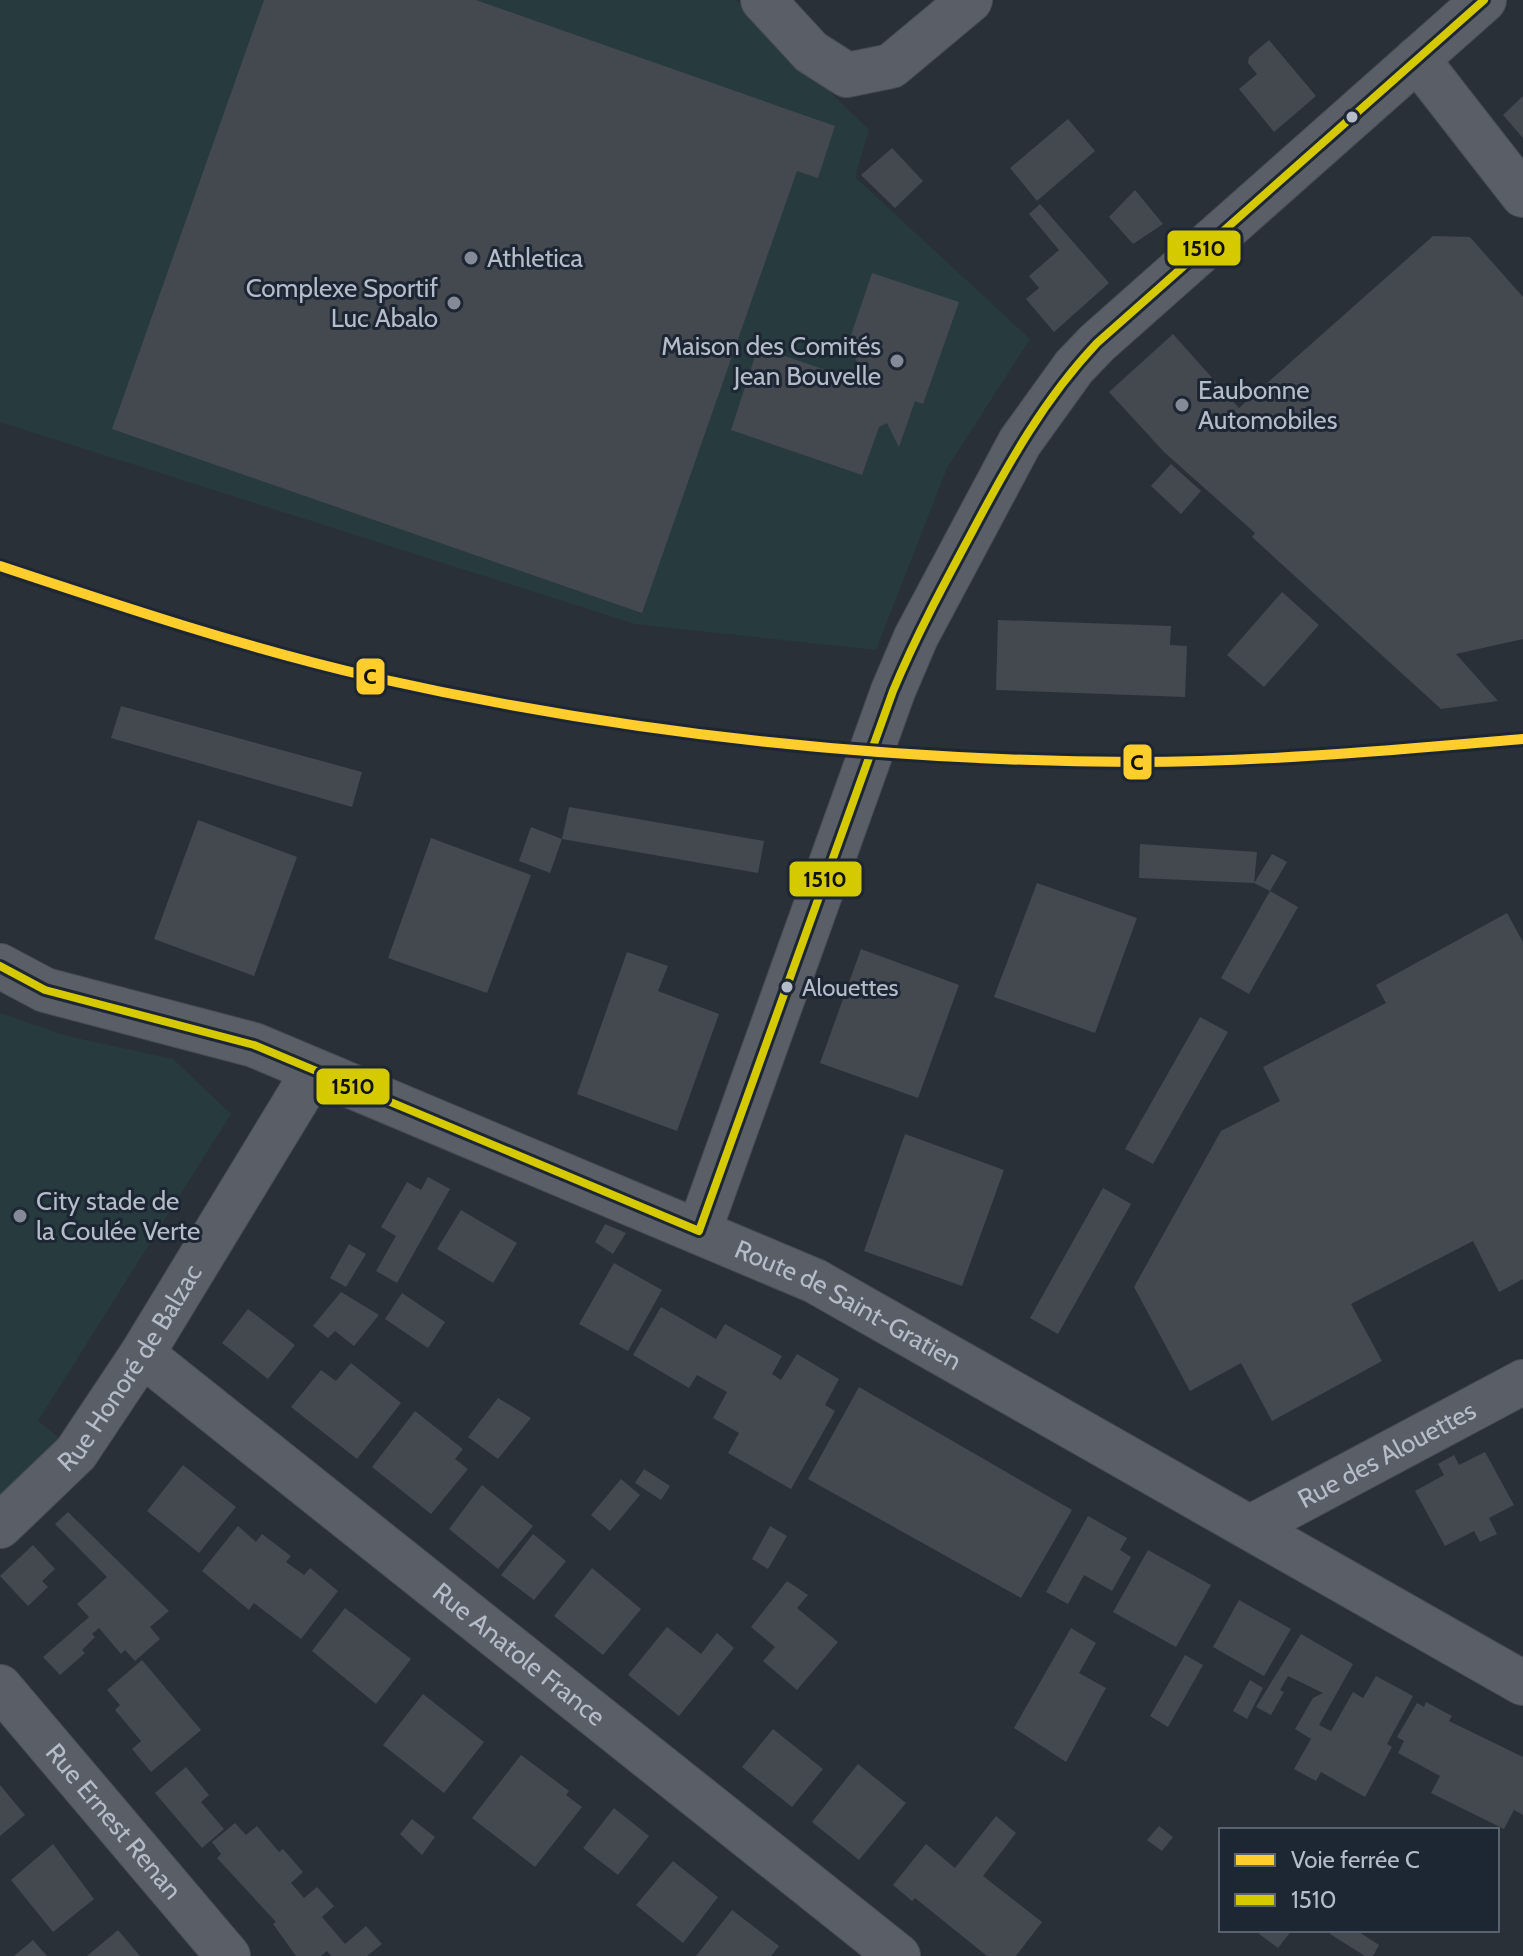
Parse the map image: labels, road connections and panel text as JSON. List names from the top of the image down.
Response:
{
  "streets": {
    "street": [
      "Route de Saint-Gratien",
      "Rue Honoré de Balzac",
      "Rue des Alouettes",
      "Rue Anatole France",
      "Rue Ernest Renan"
    ]
  },
  "crossings": [
    ["Route de Saint-Gratien", "Rue Honoré de Balzac"],
    ["Route de Saint-Gratien", "Rue des Alouettes"],
    ["Rue Honoré de Balzac", "Rue Anatole France"]
  ],
  "places": [
    "Athletica",
    "Complexe Sportif Luc Abalo",
    "Maison des Comités Jean Bouvelle",
    "Eaubonne Automobiles",
    "Alouettes",
    "City stade de la Coulée Verte"
  ],
  "lines": ["transit line 1510", "rail line C"],
  "legend": ["Voie ferrée C", "1510"]
}
